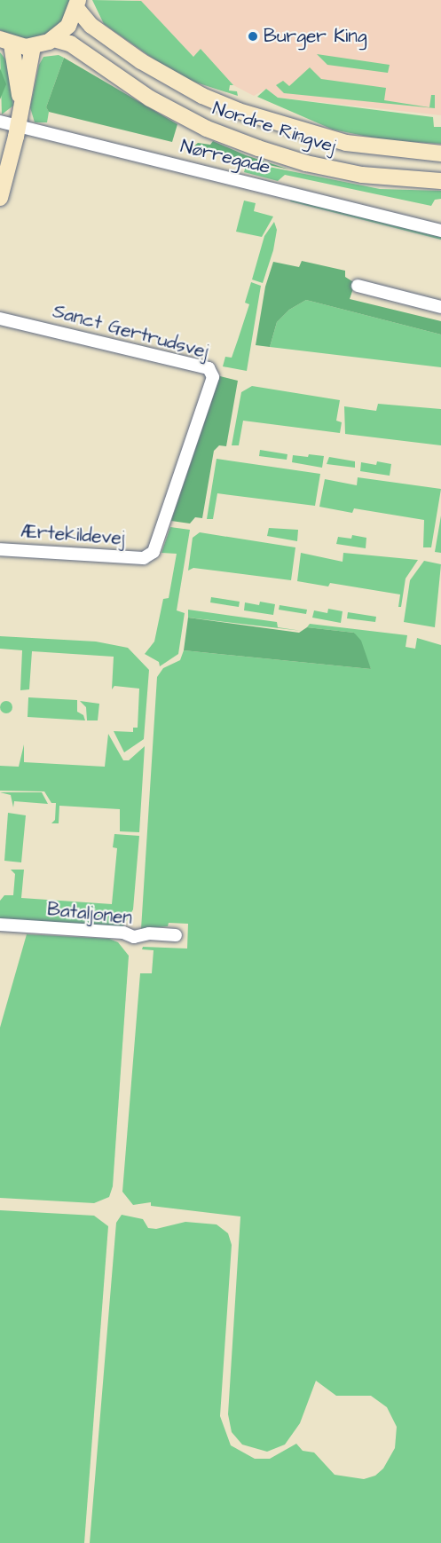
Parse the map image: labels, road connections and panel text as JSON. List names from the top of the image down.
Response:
{
  "streets": {
    "street": [
      "Nordre Ringvej",
      "Nørregade",
      "Sanct Gertrudsvej",
      "Ærtekildevej",
      "Bataljonen"
    ]
  },
  "crossings": [
    ["Sanct Gertrudsvej", "Ærtekildevej"]
  ],
  "places": ["Burger King"]
}
